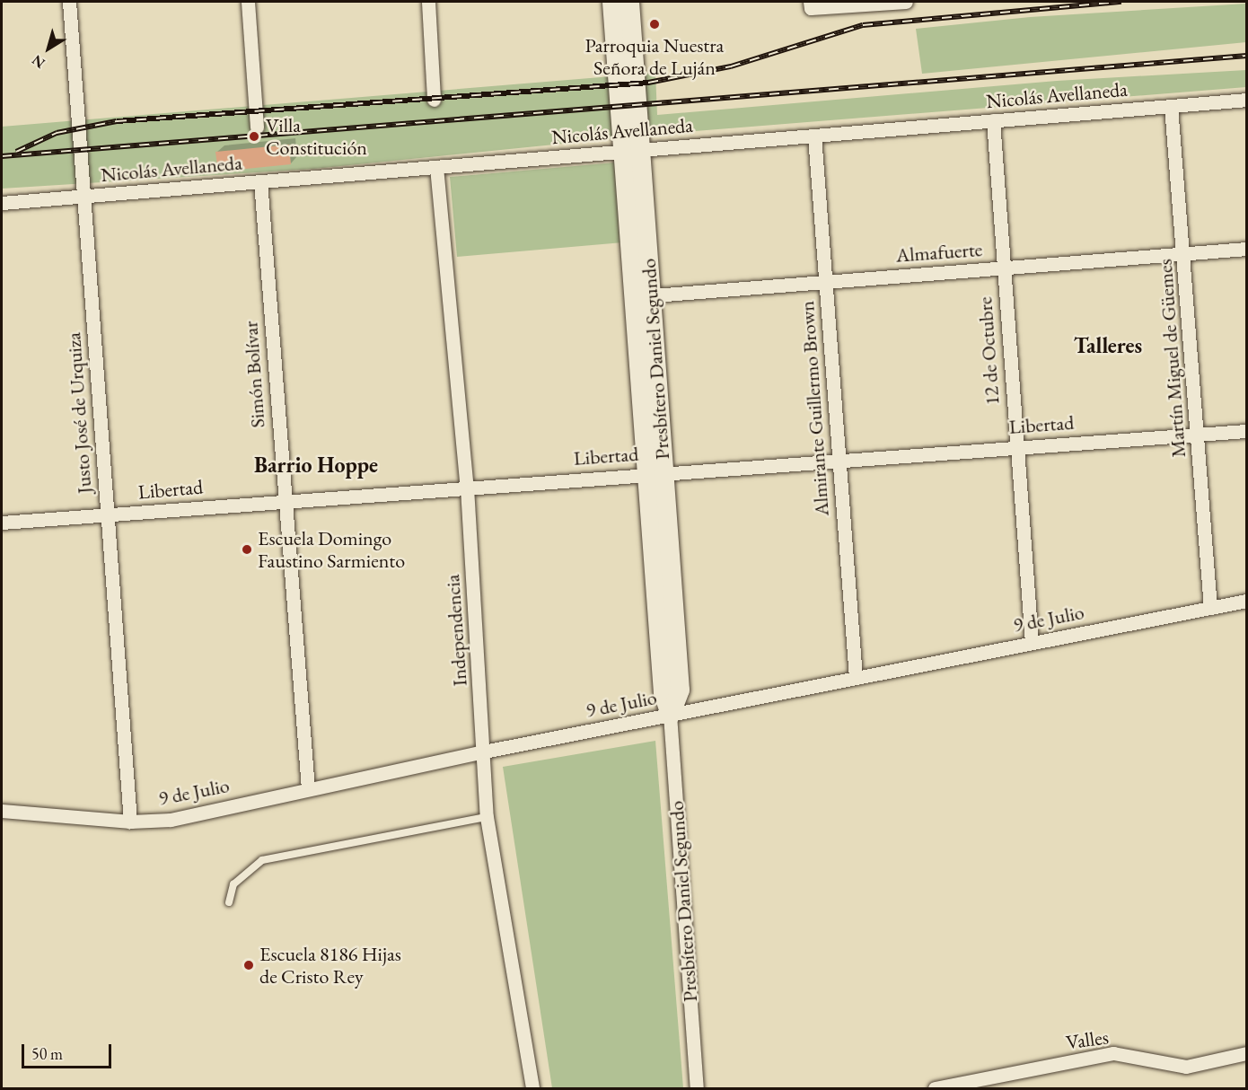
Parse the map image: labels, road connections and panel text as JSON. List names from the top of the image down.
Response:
{
  "streets": {
    "main road": ["Presbítero Daniel Segundo"],
    "street": [
      "Nicolás Avellaneda",
      "Almafuerte",
      "12 de Octubre",
      "Martín Miguel de Güemes",
      "Simón Bolívar",
      "Almirante Guillermo Brown",
      "Justo José de Urquiza",
      "Libertad",
      "9 de Julio",
      "Independencia",
      "Valles"
    ]
  },
  "crossings": [
    ["Nicolás Avellaneda", "12 de Octubre"],
    ["Nicolás Avellaneda", "Martín Miguel de Güemes"],
    ["Nicolás Avellaneda", "Presbítero Daniel Segundo"],
    ["Nicolás Avellaneda", "Simón Bolívar"],
    ["Nicolás Avellaneda", "Almirante Guillermo Brown"],
    ["Nicolás Avellaneda", "Justo José de Urquiza"],
    ["Nicolás Avellaneda", "Independencia"],
    ["Almafuerte", "12 de Octubre"],
    ["Almafuerte", "Martín Miguel de Güemes"],
    ["Almafuerte", "Presbítero Daniel Segundo"],
    ["Almafuerte", "Almirante Guillermo Brown"],
    ["12 de Octubre", "Libertad"],
    ["12 de Octubre", "9 de Julio"],
    ["Martín Miguel de Güemes", "Libertad"],
    ["Martín Miguel de Güemes", "9 de Julio"],
    ["Presbítero Daniel Segundo", "Libertad"],
    ["Presbítero Daniel Segundo", "9 de Julio"],
    ["Simón Bolívar", "Libertad"],
    ["Simón Bolívar", "9 de Julio"],
    ["Almirante Guillermo Brown", "Libertad"],
    ["Almirante Guillermo Brown", "9 de Julio"],
    ["Justo José de Urquiza", "Libertad"],
    ["Justo José de Urquiza", "9 de Julio"],
    ["Libertad", "Independencia"],
    ["9 de Julio", "Independencia"]
  ],
  "districts": ["Talleres", "Barrio Hoppe"],
  "places": [
    "Parroquia Nuestra Señora de Luján",
    "Villa Constitución",
    "Escuela Domingo Faustino Sarmiento",
    "Escuela 8186 Hijas de Cristo Rey"
  ],
  "scale_bar": "50 m",
  "north": "bottom left"
}
